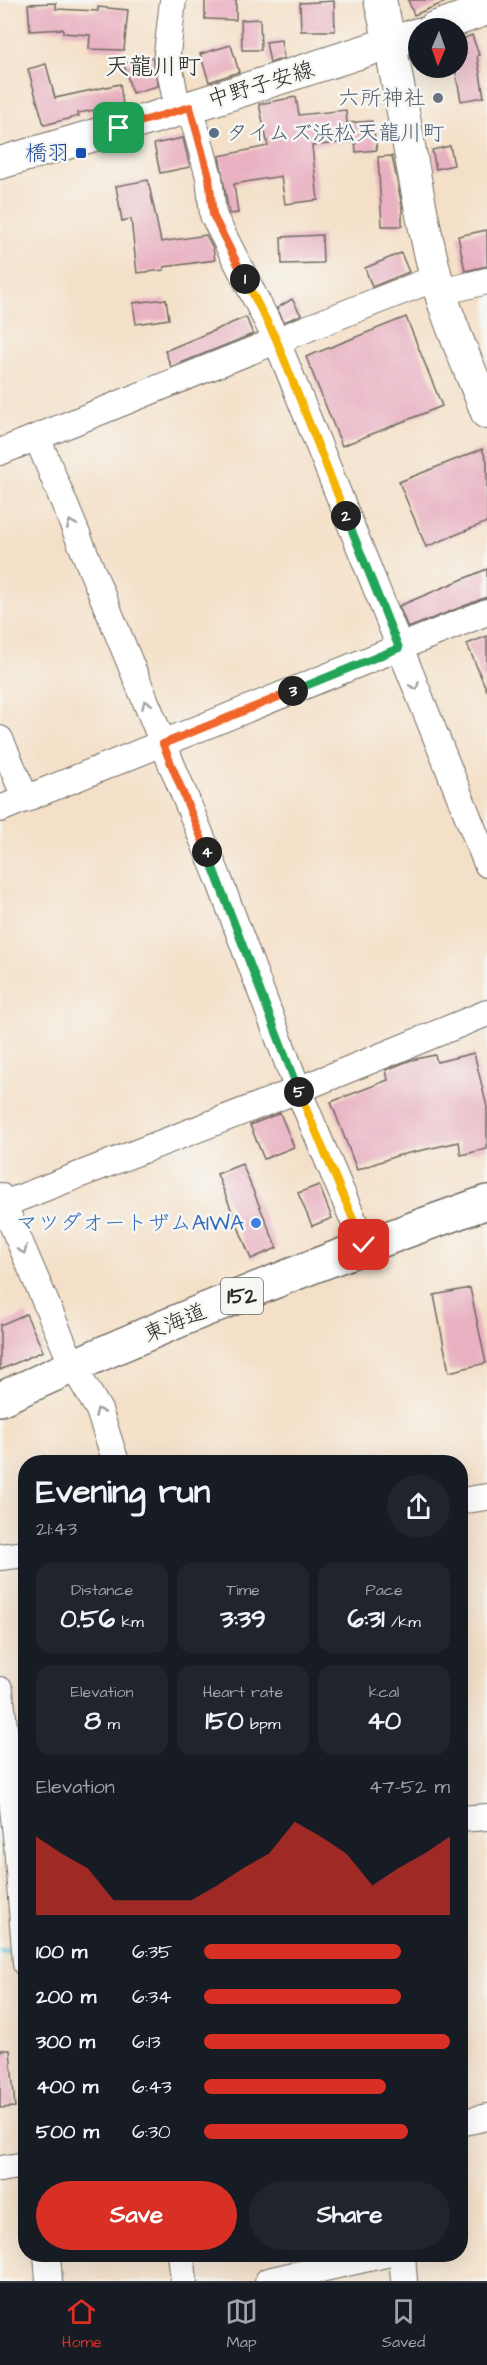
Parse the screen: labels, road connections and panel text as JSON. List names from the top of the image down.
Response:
{
  "streets": {
    "highway": ["152", "東海道"],
    "main road": ["中野子安線"]
  },
  "districts": ["天龍川町"],
  "places": {
    "other": ["六所神社", "タイムズ浜松天龍川町", "マツダオートザムAIWA"],
    "transit": ["橋羽"]
  },
  "north": "bottom",
  "page": {
    "pins": [
      "1",
      "2",
      "3",
      "4",
      "5"
    ],
    "heading": ["Evening run", "21:43"],
    "stats": [
      ["Distance", "0.56 km"],
      ["Time", "3:39"],
      ["Pace", "6:31 /km"],
      ["Elevation", "8 m"],
      ["Heart rate", "150 bpm"],
      ["kcal", "40"]
    ],
    "chart": ["Elevation", "47–52 m"],
    "list": [
      {
        "name": "100 m",
        "note": "6:35"
      },
      {
        "name": "200 m",
        "note": "6:34"
      },
      {
        "name": "300 m",
        "note": "6:13"
      },
      {
        "name": "400 m",
        "note": "6:43"
      },
      {
        "name": "500 m",
        "note": "6:30"
      }
    ],
    "buttons": ["Save", "Share"],
    "tabs": ["Home", "Map", "Saved"]
  }
}
